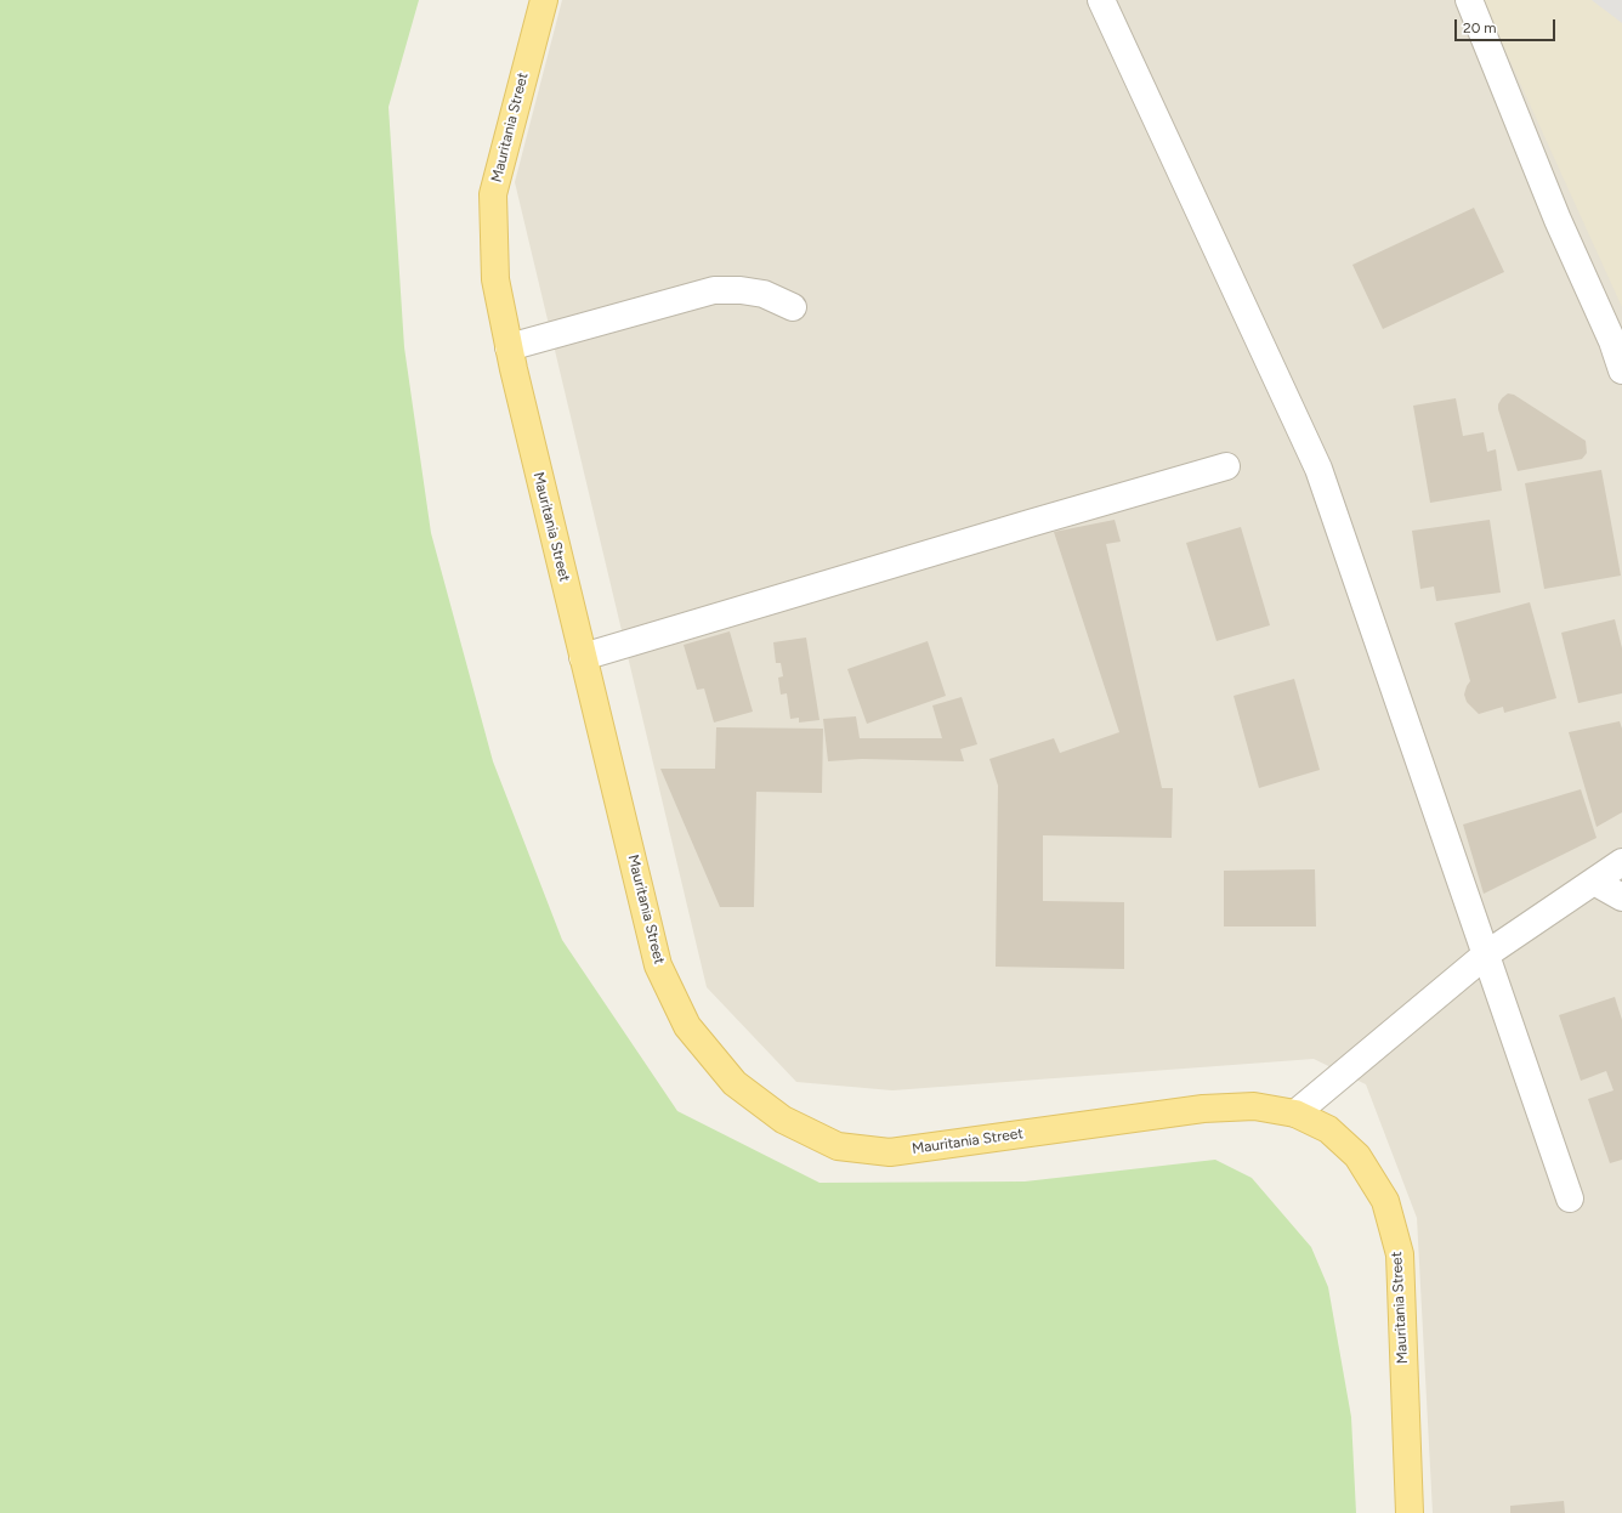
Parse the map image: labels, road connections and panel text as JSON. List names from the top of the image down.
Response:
{
  "streets": {
    "main road": ["Mauritania Street"]
  },
  "scale_bar": "20 m"
}
